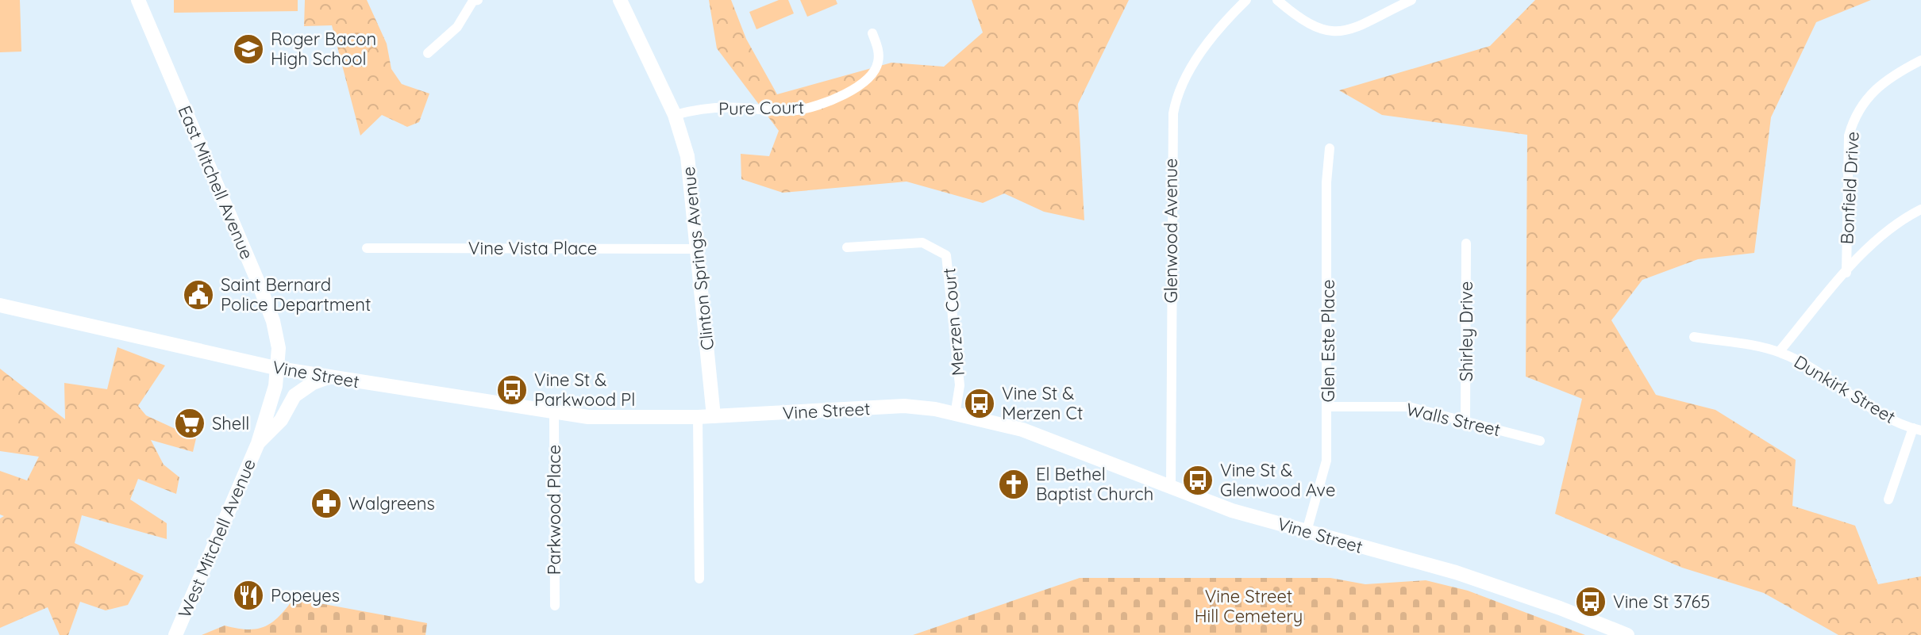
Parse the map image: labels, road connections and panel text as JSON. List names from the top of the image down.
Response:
{
  "streets": {
    "main road": [
      "East Mitchell Avenue",
      "Clinton Springs Avenue",
      "Vine Street",
      "West Mitchell Avenue"
    ],
    "street": [
      "Pure Court",
      "Bonfield Drive",
      "Glenwood Avenue",
      "Vine Vista Place",
      "Merzen Court",
      "Shirley Drive",
      "Glen Este Place",
      "Dunkirk Street",
      "Walls Street",
      "Parkwood Place"
    ]
  },
  "crossings": [
    ["Pure Court", "Clinton Springs Avenue"],
    ["East Mitchell Avenue", "Vine Street"],
    ["East Mitchell Avenue", "West Mitchell Avenue"],
    ["Glenwood Avenue", "Vine Street"],
    ["Vine Vista Place", "Clinton Springs Avenue"],
    ["Clinton Springs Avenue", "Vine Street"],
    ["Merzen Court", "Vine Street"],
    ["Shirley Drive", "Walls Street"],
    ["Glen Este Place", "Vine Street"],
    ["Glen Este Place", "Walls Street"],
    ["Vine Street", "Parkwood Place"],
    ["Vine Street", "West Mitchell Avenue"]
  ],
  "parks": ["Vine Street Hill Cemetery"],
  "places": {
    "school or university": ["Roger Bacon High School"],
    "public building": ["Saint Bernard Police Department"],
    "bus stop": [
      "Vine St & Parkwood Pl",
      "Vine St & Merzen Ct",
      "Vine St & Glenwood Ave",
      "Vine St 3765"
    ],
    "supermarket": ["Shell"],
    "church": ["El Bethel Baptist Church"],
    "pharmacy": ["Walgreens"],
    "restaurant": ["Popeyes"]
  }
}
